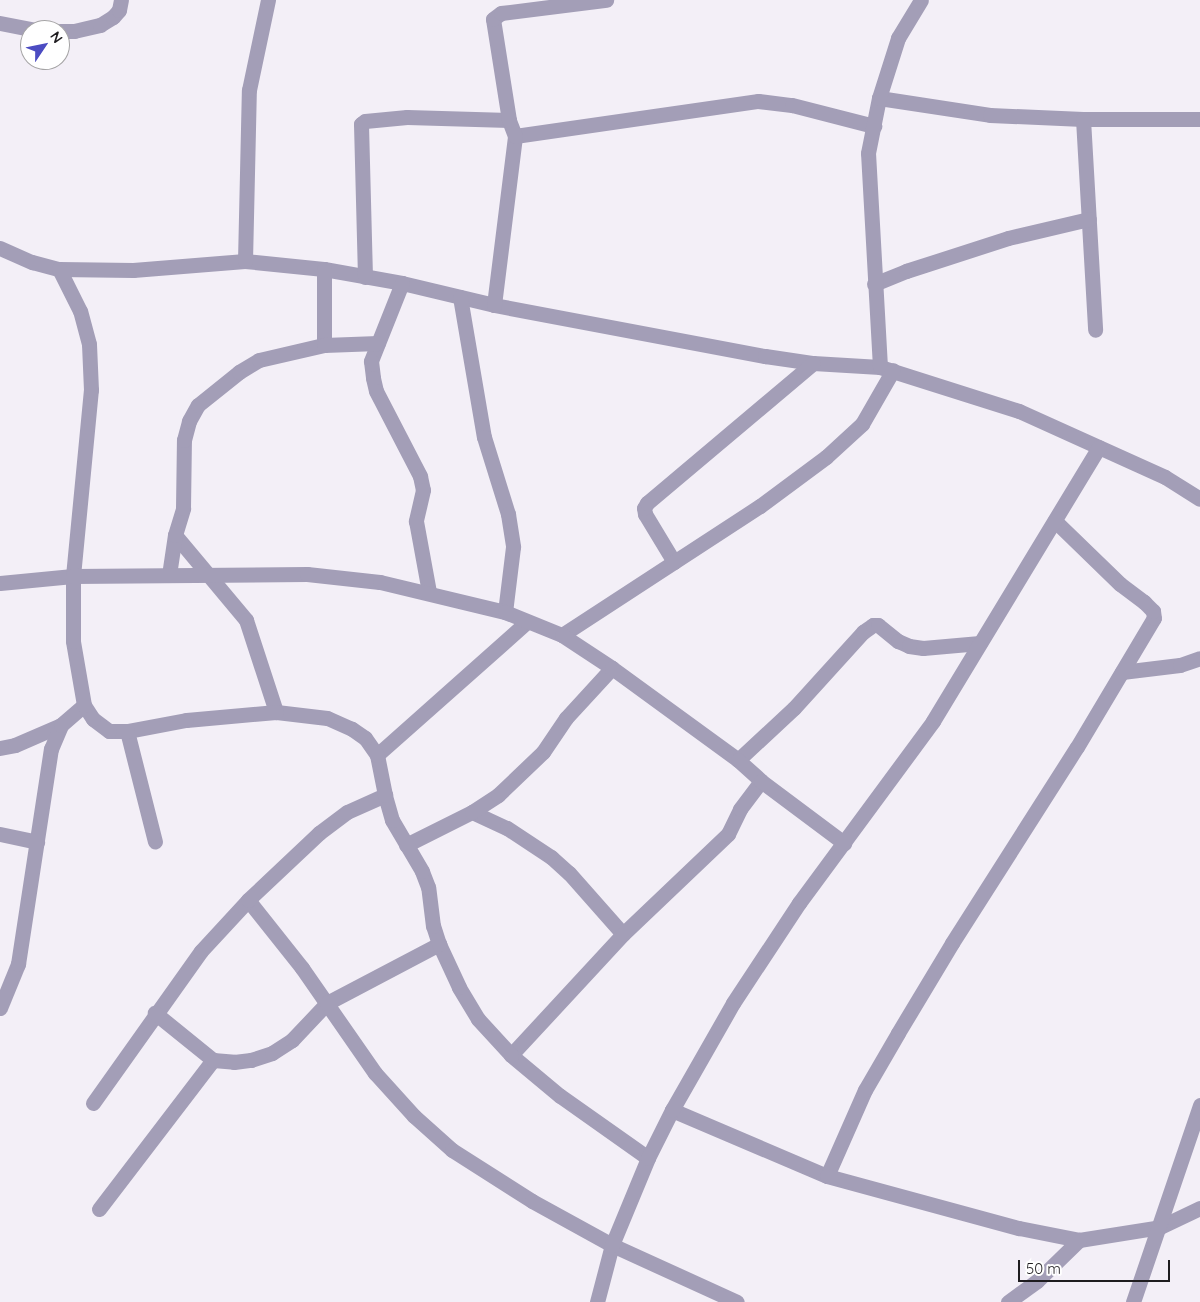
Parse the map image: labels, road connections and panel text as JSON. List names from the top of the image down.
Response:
{
  "scale_bar": "50 m",
  "north": "top right"
}
